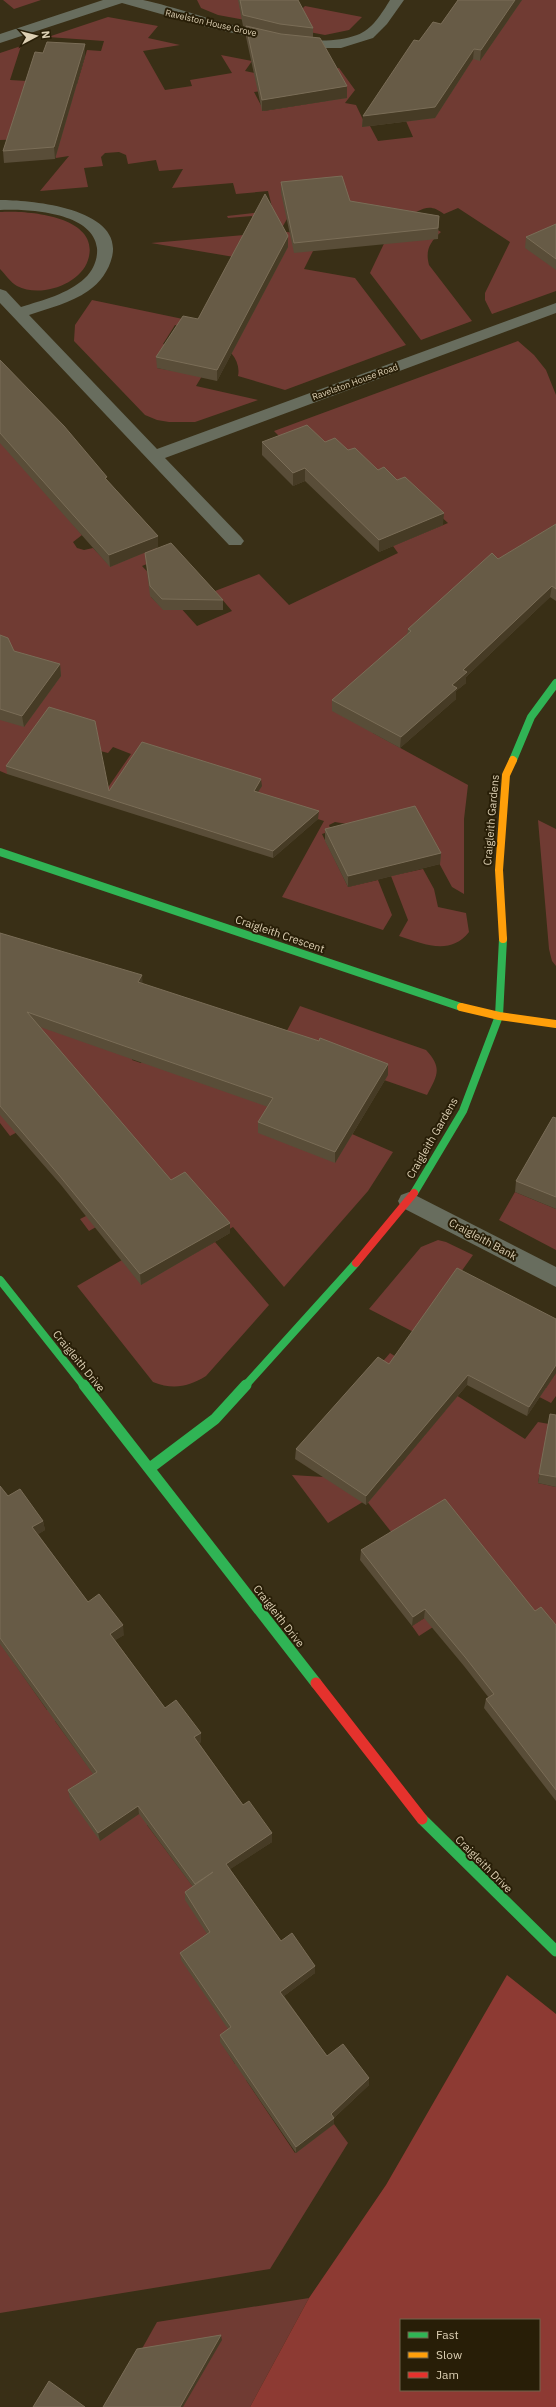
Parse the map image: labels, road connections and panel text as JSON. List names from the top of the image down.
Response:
{
  "streets": {
    "street": [
      "Ravelston House Grove",
      "Ravelston House Road",
      "Craigleith Gardens",
      "Craigleith Crescent",
      "Craigleith Bank",
      "Craigleith Drive"
    ]
  },
  "crossings": [
    ["Craigleith Gardens", "Craigleith Crescent"],
    ["Craigleith Gardens", "Craigleith Bank"],
    ["Craigleith Gardens", "Craigleith Drive"]
  ],
  "legend": ["Fast", "Slow", "Jam"],
  "north": "right"
}
